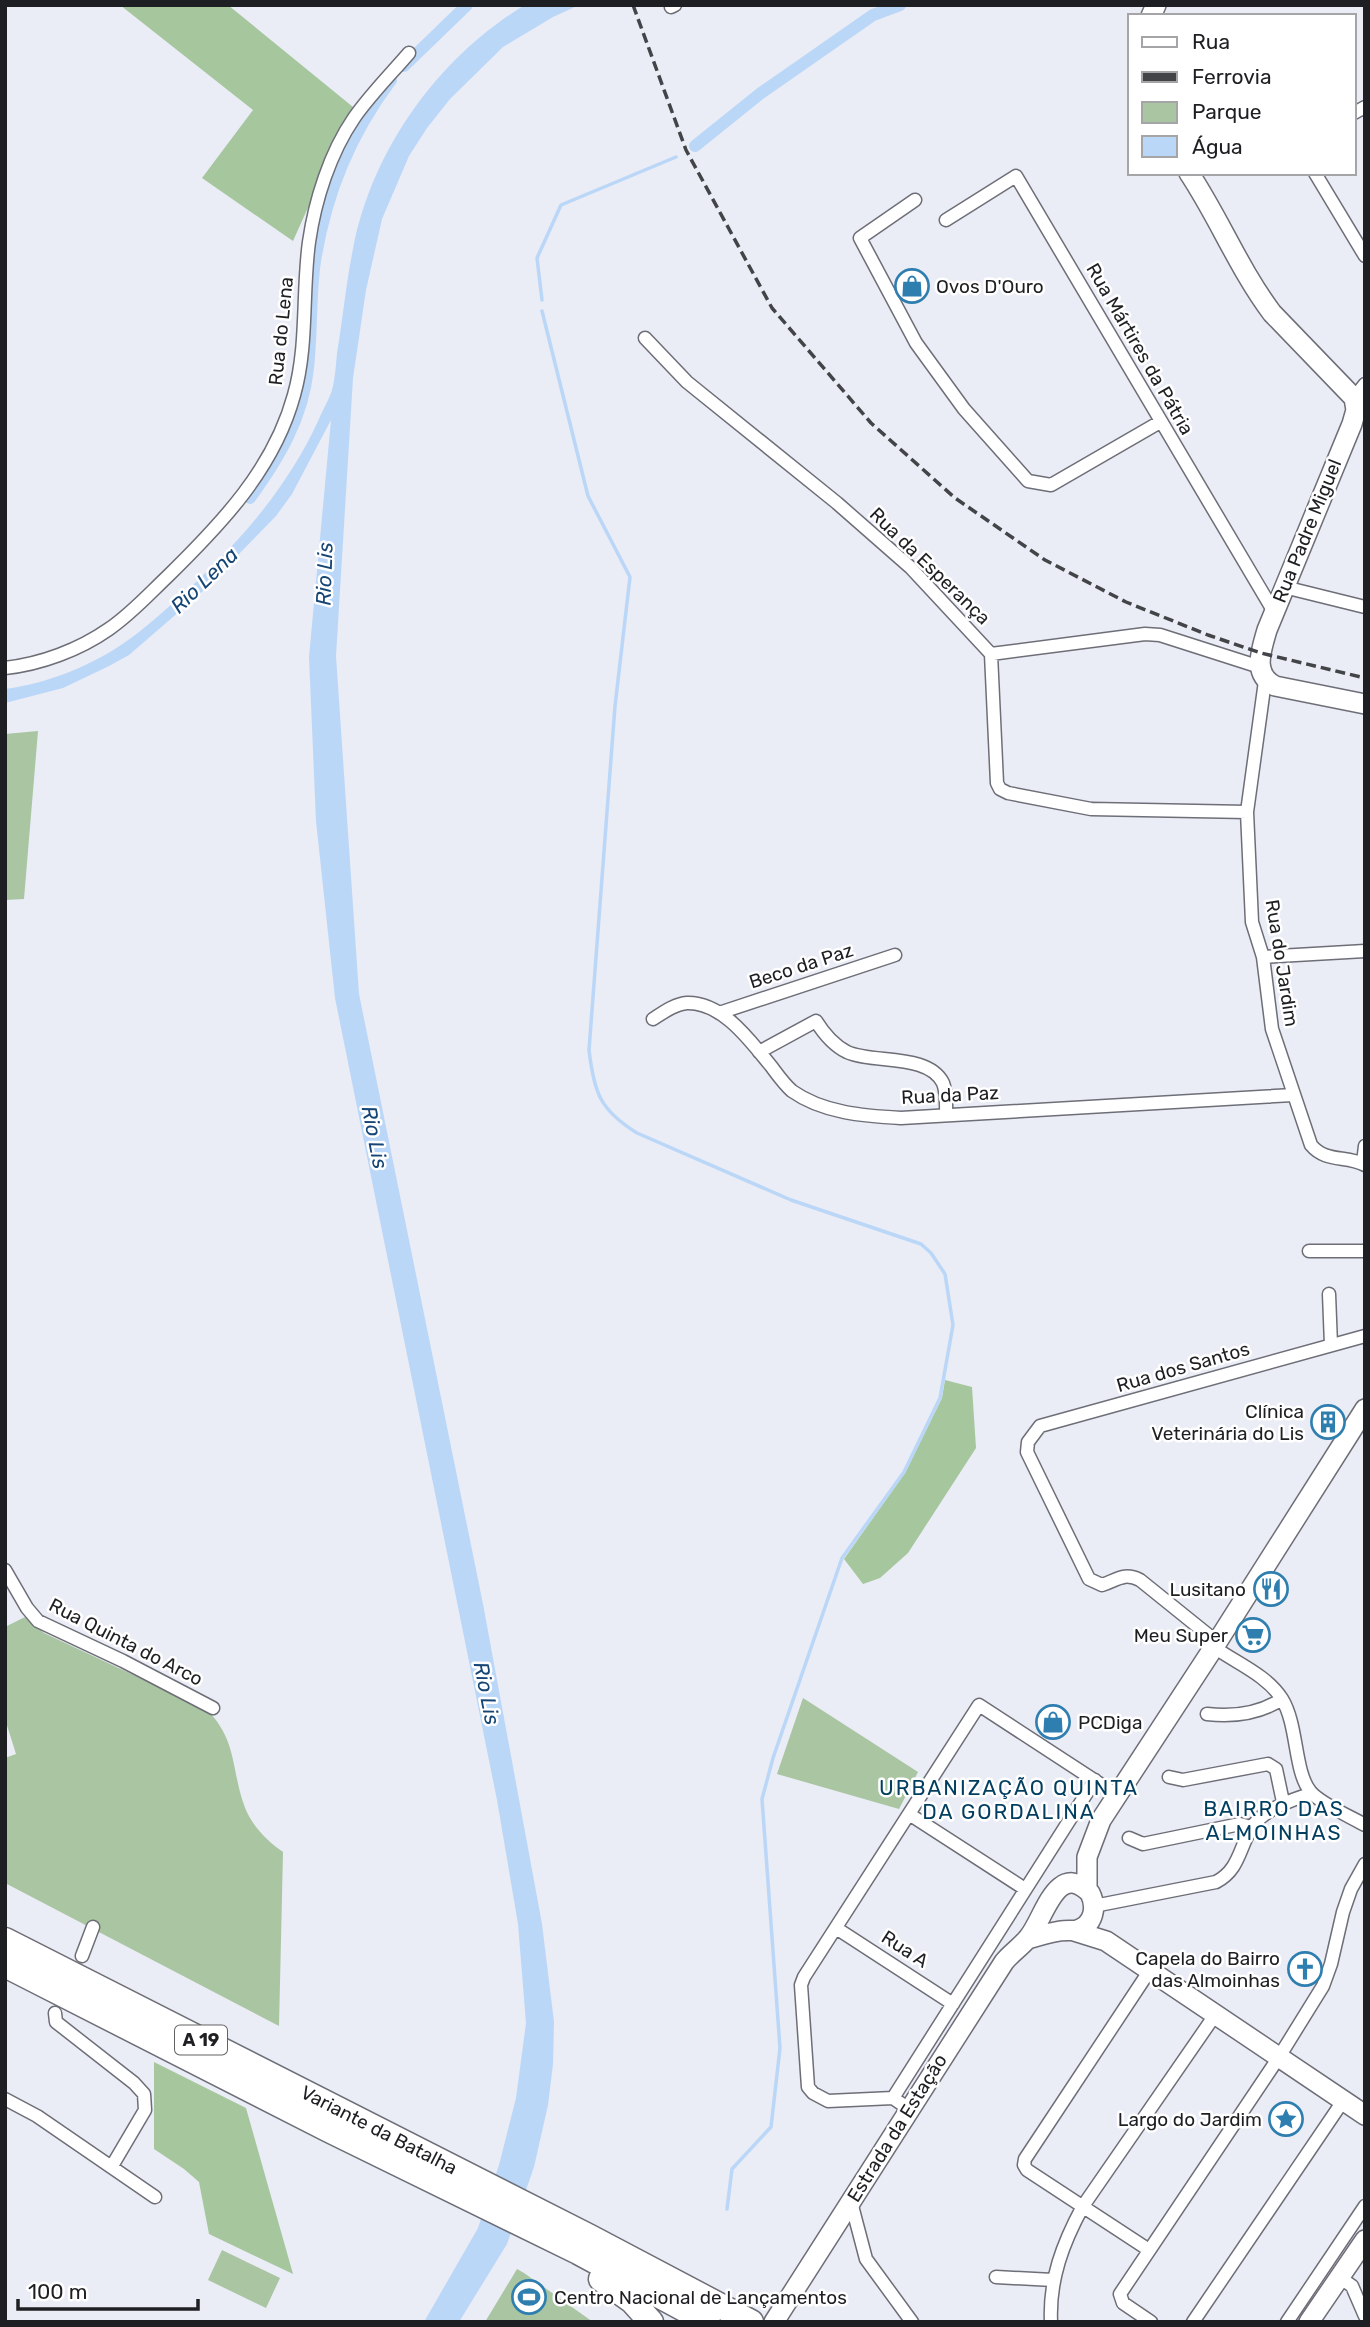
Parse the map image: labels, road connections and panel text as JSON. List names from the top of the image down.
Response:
{
  "streets": {
    "highway": ["A 19", "Variante da Batalha"],
    "main road": ["Rua Padre Miguel", "Estrada da Estação"],
    "street": [
      "Rua do Lena",
      "Rua Mártires da Pátria",
      "Rua da Esperança",
      "Rua do Jardim",
      "Beco da Paz",
      "Rua da Paz",
      "Rua dos Santos",
      "Rua Quinta do Arco",
      "Rua A"
    ]
  },
  "crossings": [
    ["Rua Mártires da Pátria", "Rua Padre Miguel"],
    ["Rua Padre Miguel", "Rua do Jardim"],
    ["Rua da Esperança", "Rua do Jardim"],
    ["Rua do Jardim", "Rua da Paz"],
    ["Beco da Paz", "Rua da Paz"],
    ["Rua dos Santos", "Estrada da Estação"]
  ],
  "districts": ["URBANIZAÇÃO QUINTA DA GORDALINA", "BAIRRO DAS ALMOINHAS"],
  "water": ["Rio Lis", "Rio Lena"],
  "places": {
    "shop": ["Ovos D'Ouro", "PCDiga"],
    "building": ["Clínica Veterinária do Lis"],
    "restaurant": ["Lusitano"],
    "supermarket": ["Meu Super"],
    "church": ["Capela do Bairro das Almoinhas"],
    "place": ["Largo do Jardim"],
    "sports": ["Centro Nacional de Lançamentos"]
  },
  "legend": [
    "Rua",
    "Ferrovia",
    "Parque",
    "Água"
  ],
  "scale_bar": "100 m"
}
